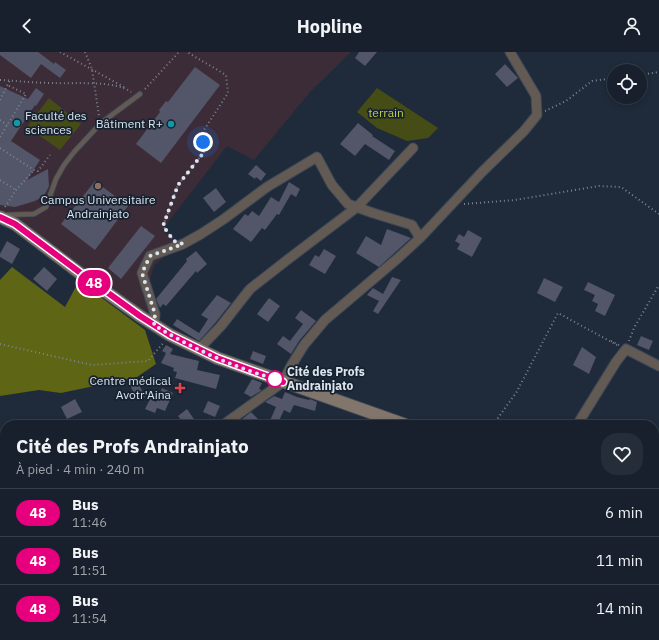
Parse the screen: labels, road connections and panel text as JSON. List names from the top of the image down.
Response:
{
  "parks": ["terrain"],
  "places": {
    "other": [
      "Faculté des sciences",
      "Bâtiment R+",
      "Campus Universitaire Andrainjato",
      "Cité des Profs Andrainjato"
    ],
    "health": ["Centre médical Avotr'Aina"]
  },
  "lines": ["bus line 48"],
  "page": {
    "header": "Hopline",
    "on_map": "48",
    "heading": ["Cité des Profs Andrainjato", "À pied · 4 min · 240 m"],
    "list": [
      {
        "mark": "48",
        "name": "Bus",
        "note": "11:46",
        "value": "6 min"
      },
      {
        "mark": "48",
        "name": "Bus",
        "note": "11:51",
        "value": "11 min"
      },
      {
        "mark": "48",
        "name": "Bus",
        "note": "11:54",
        "value": "14 min"
      }
    ]
  }
}
